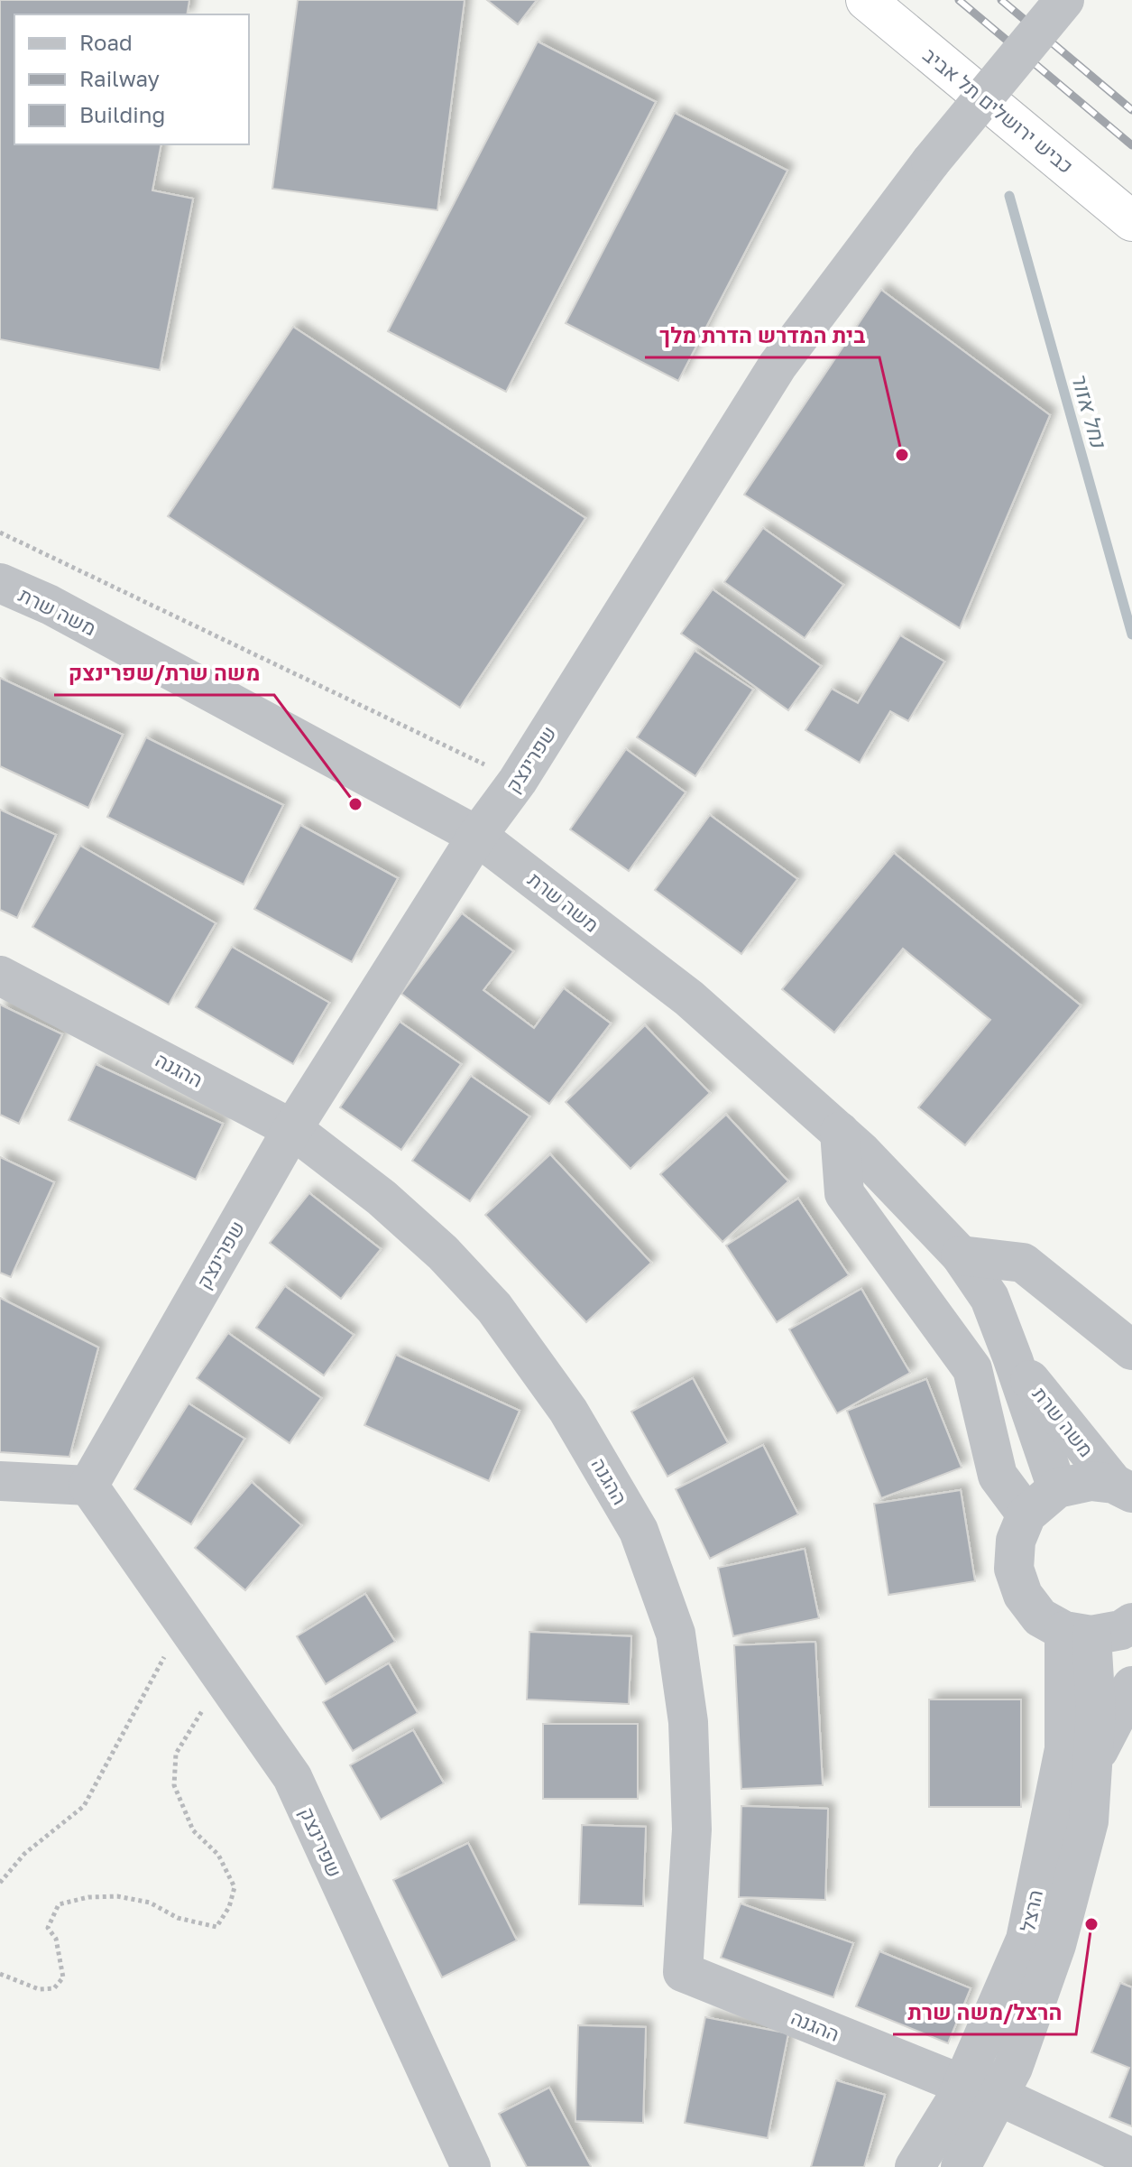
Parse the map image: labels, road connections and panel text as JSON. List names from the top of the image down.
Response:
{
  "streets": {
    "highway": ["כביש ירושלים תל אביב"],
    "street": [
      "משה שרת",
      "שפרינצק",
      "ההגנה",
      "הרצל"
    ]
  },
  "crossings": [
    ["משה שרת", "שפרינצק"],
    ["שפרינצק", "ההגנה"],
    ["ההגנה", "הרצל"]
  ],
  "water": ["נחל אזור"],
  "places": ["בית המדרש הדרת מלך", "משה שרת/שפרינצק", "הרצל/משה שרת"],
  "legend": ["Road", "Railway", "Building"]
}
